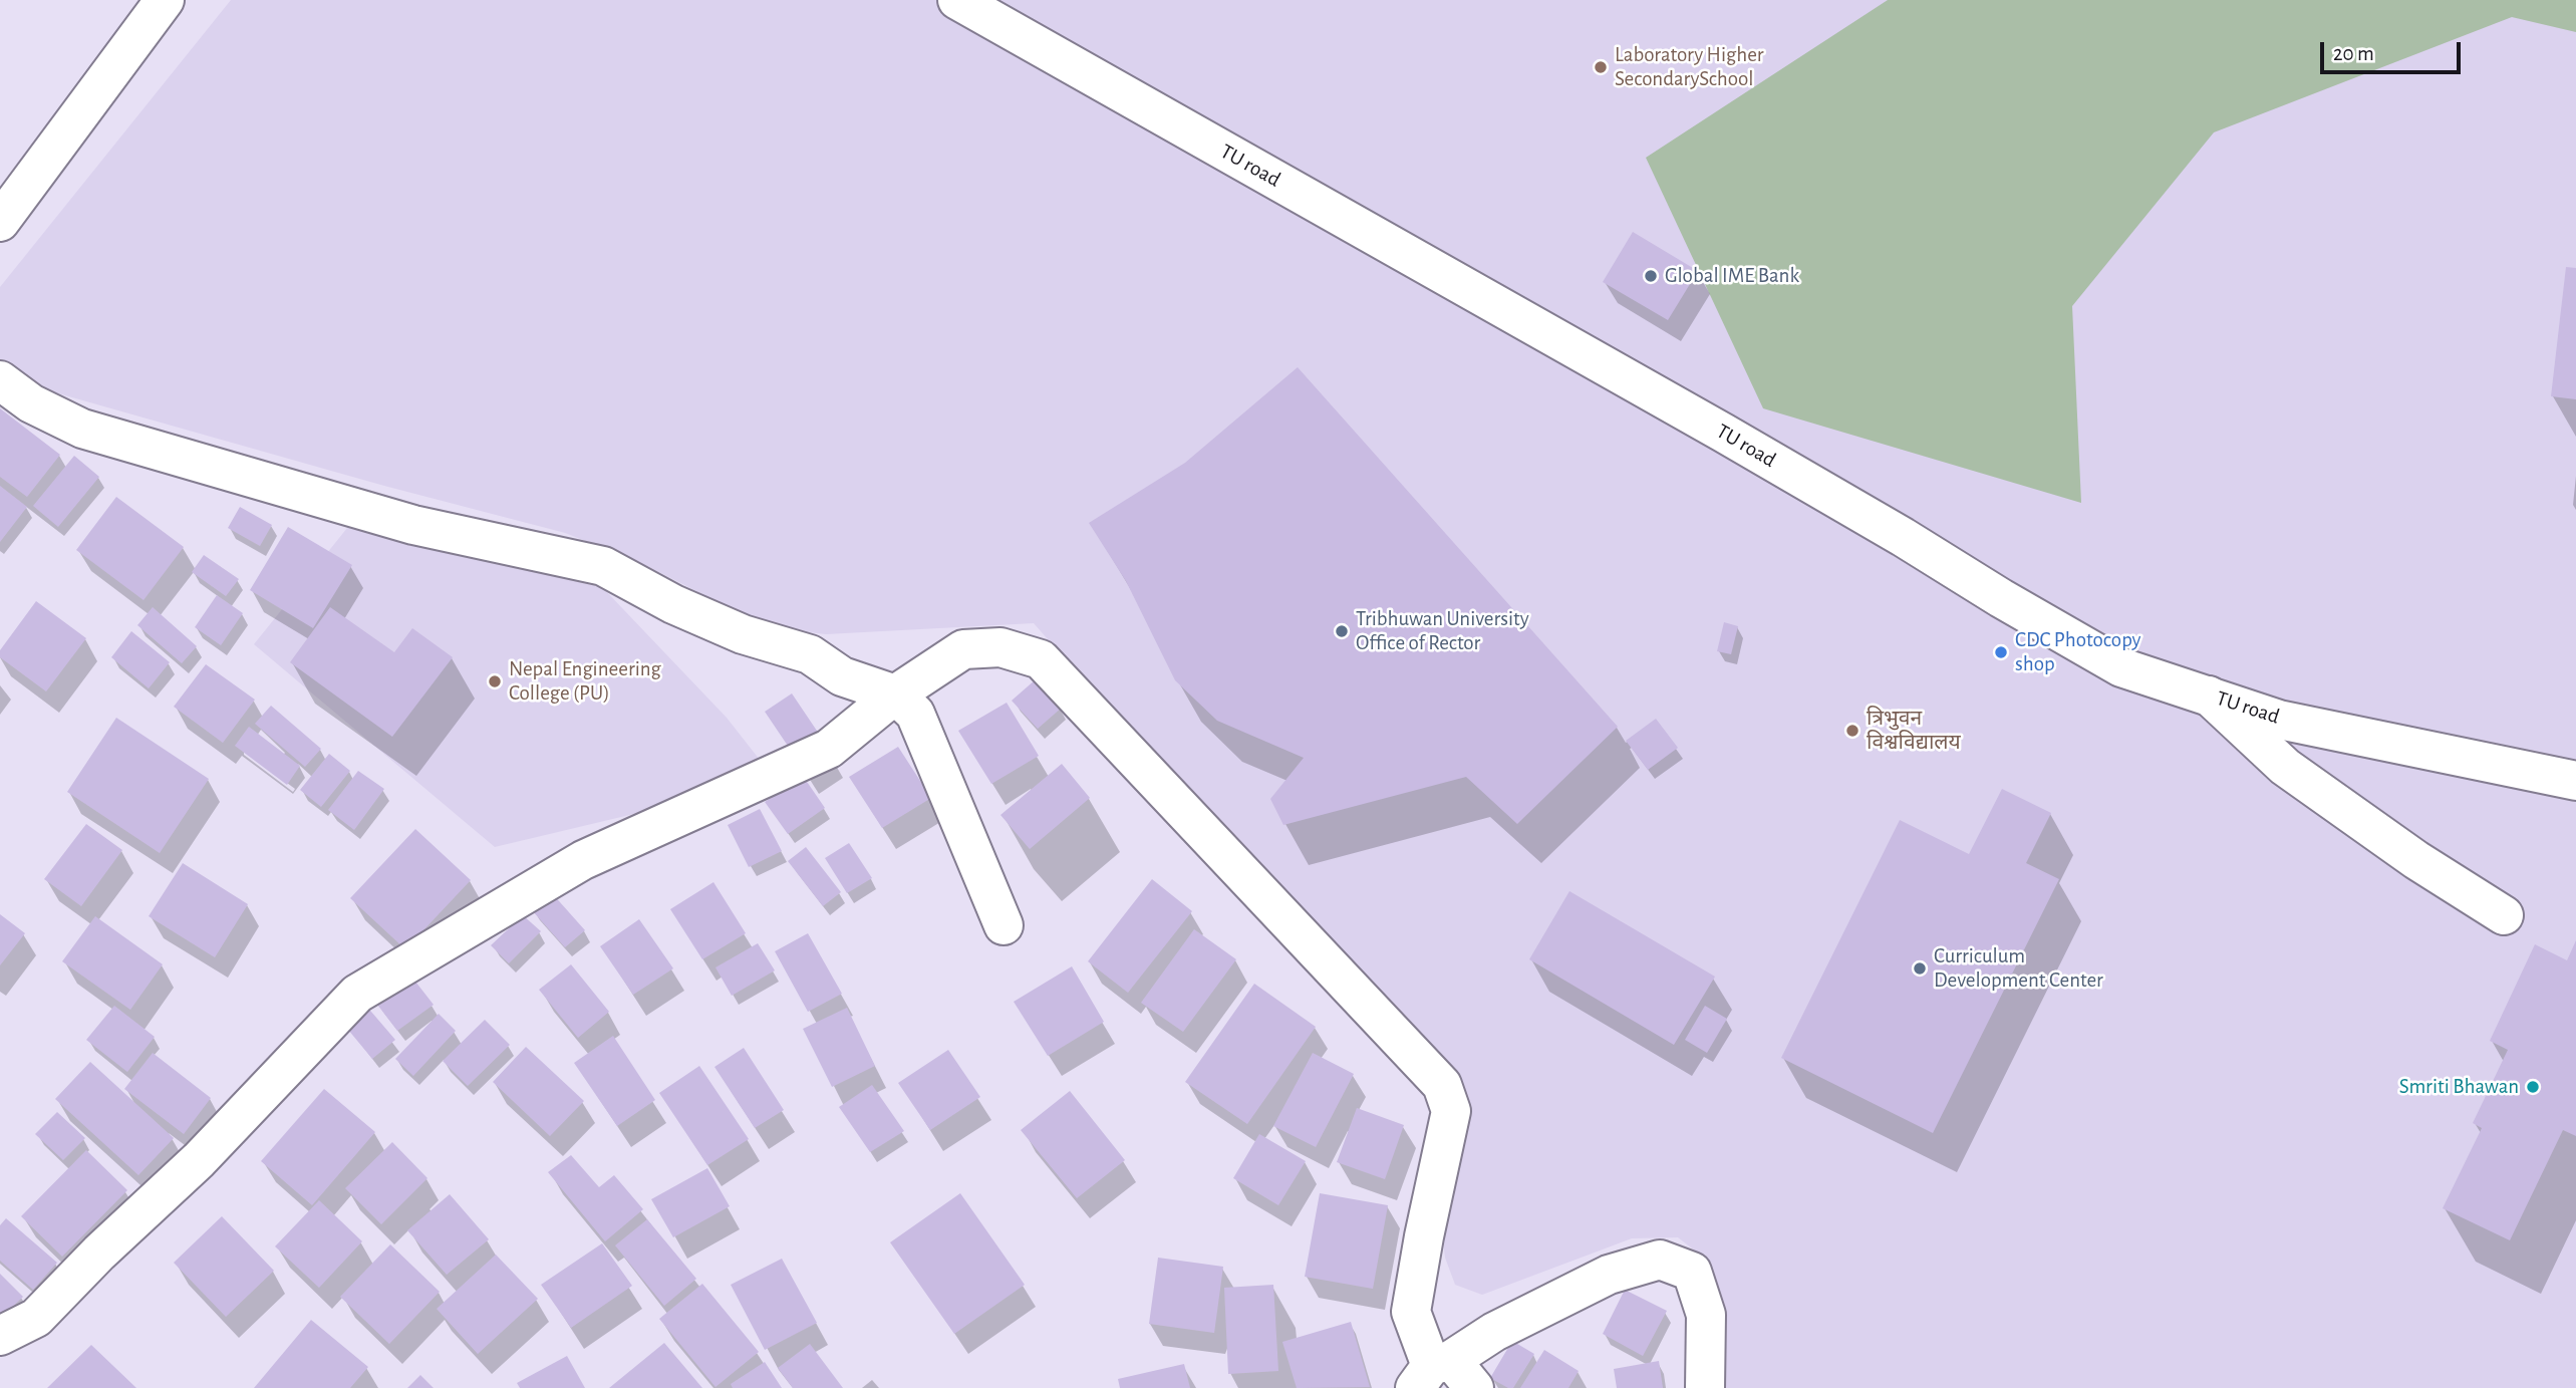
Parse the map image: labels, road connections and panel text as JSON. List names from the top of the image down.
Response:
{
  "streets": {
    "street": ["TU road"]
  },
  "places": [
    "Laboratory Higher SecondarySchool",
    "Global IME Bank",
    "Tribhuwan University Office of Rector",
    "CDC Photocopy shop",
    "Nepal Engineering College (PU)",
    "त्रिभुवन विश्वविद्यालय",
    "Curriculum Development Center",
    "Smriti Bhawan"
  ],
  "scale_bar": "20 m"
}
